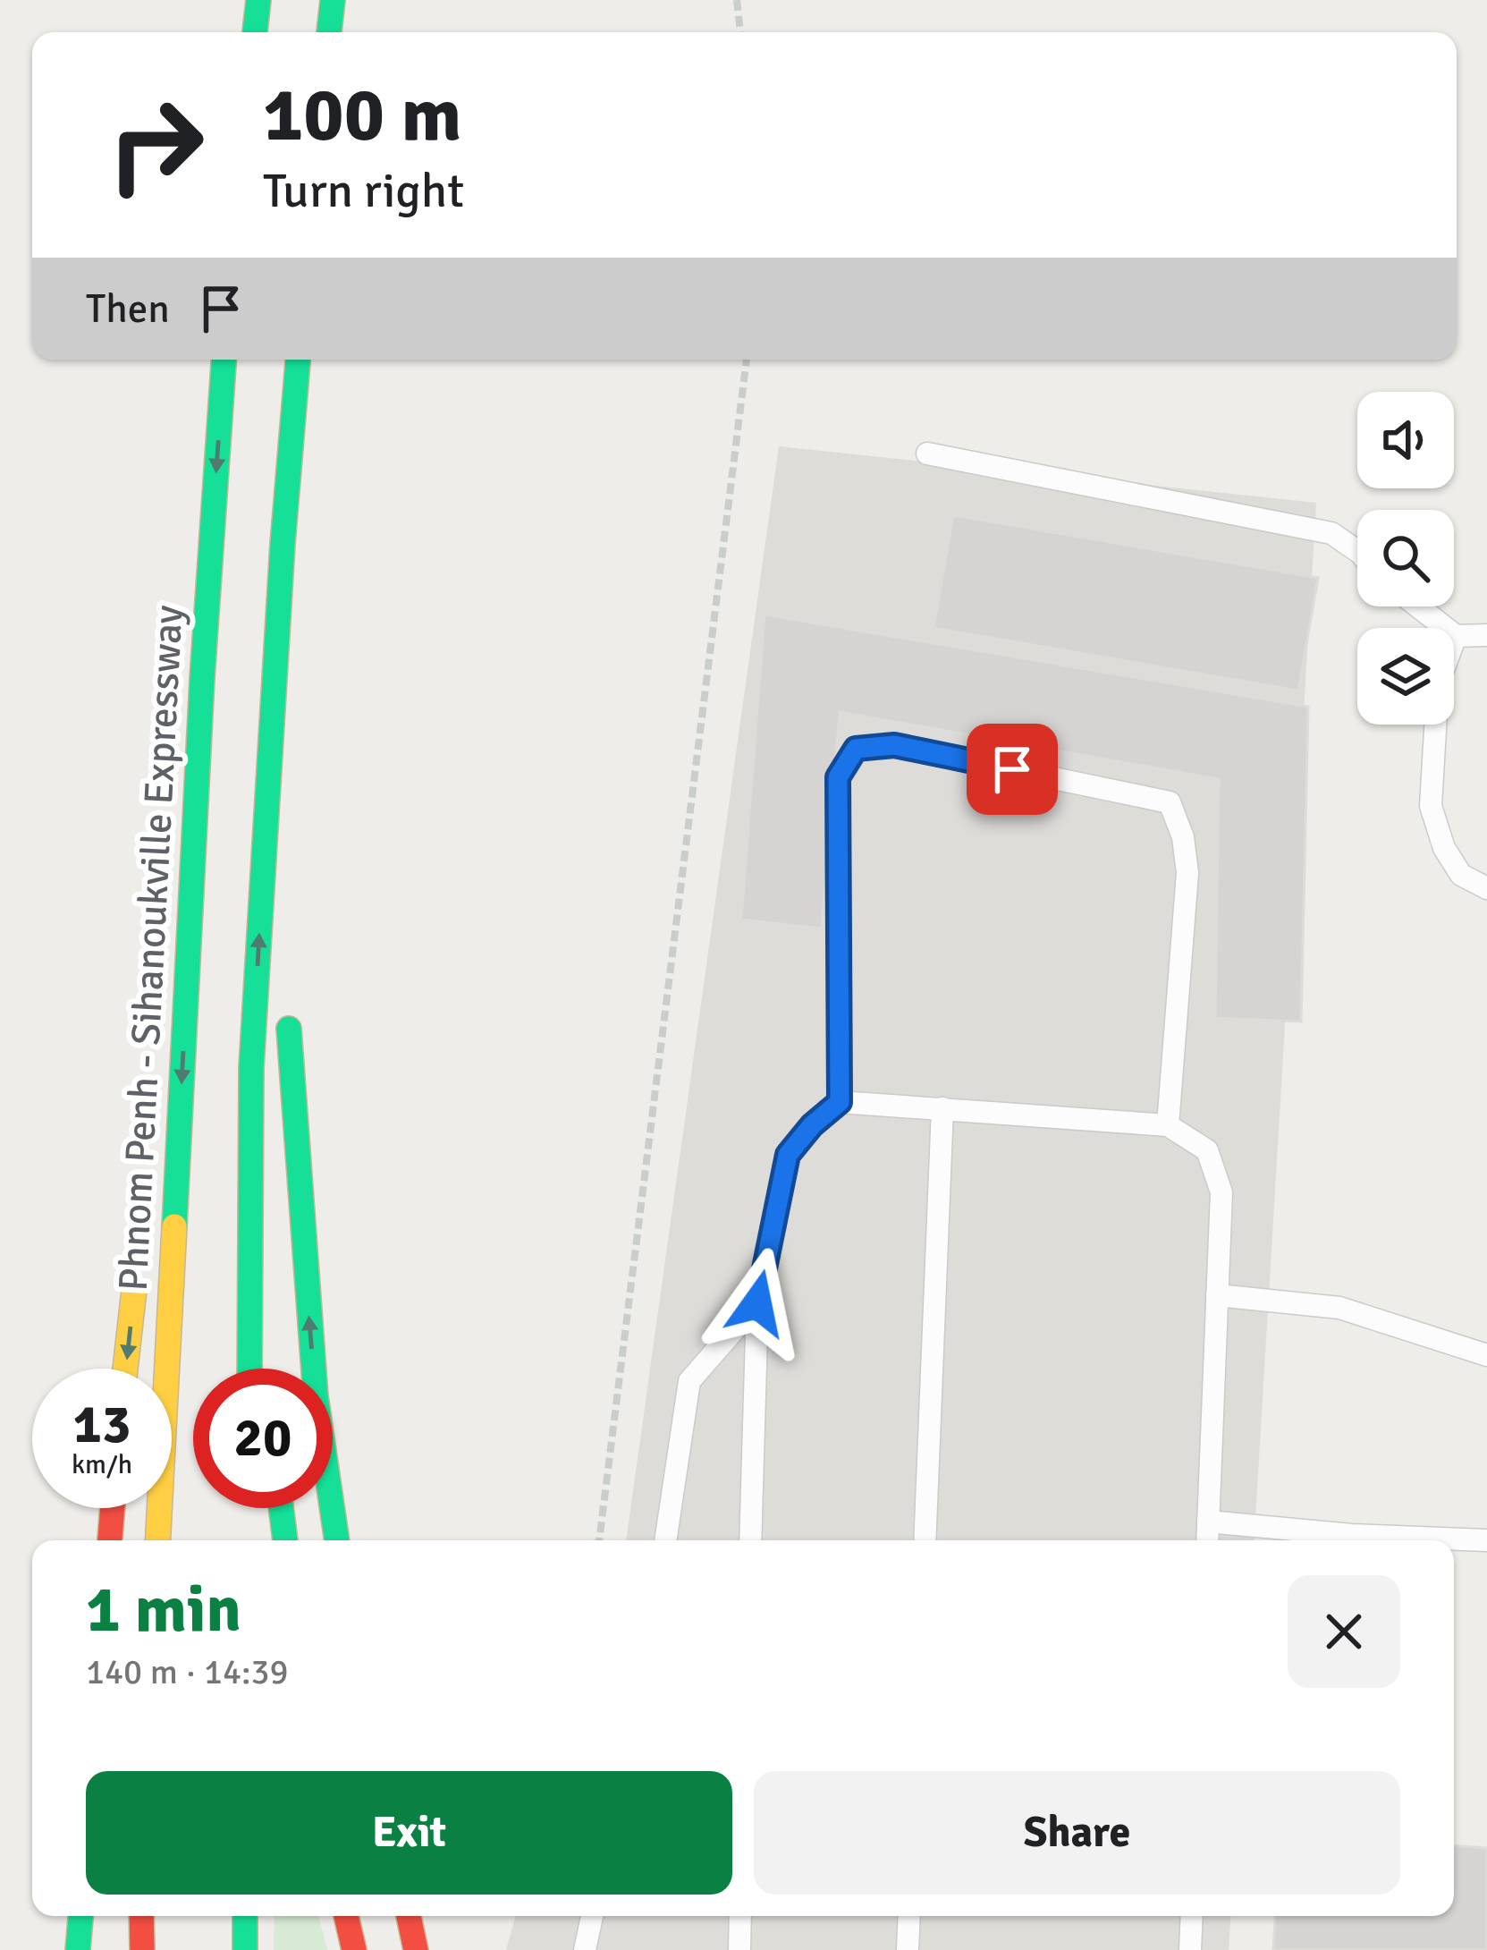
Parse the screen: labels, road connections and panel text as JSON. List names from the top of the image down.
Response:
{
  "streets": {
    "highway": ["Phnom Penh - Sihanoukville Expressway"]
  },
  "page": {
    "turn": ["100 m", "Turn right"],
    "then": "Then",
    "speed": "13 km/h",
    "limit": "20",
    "heading": ["1 min", "140 m · 14:39"],
    "buttons": ["Exit", "Share"]
  }
}
